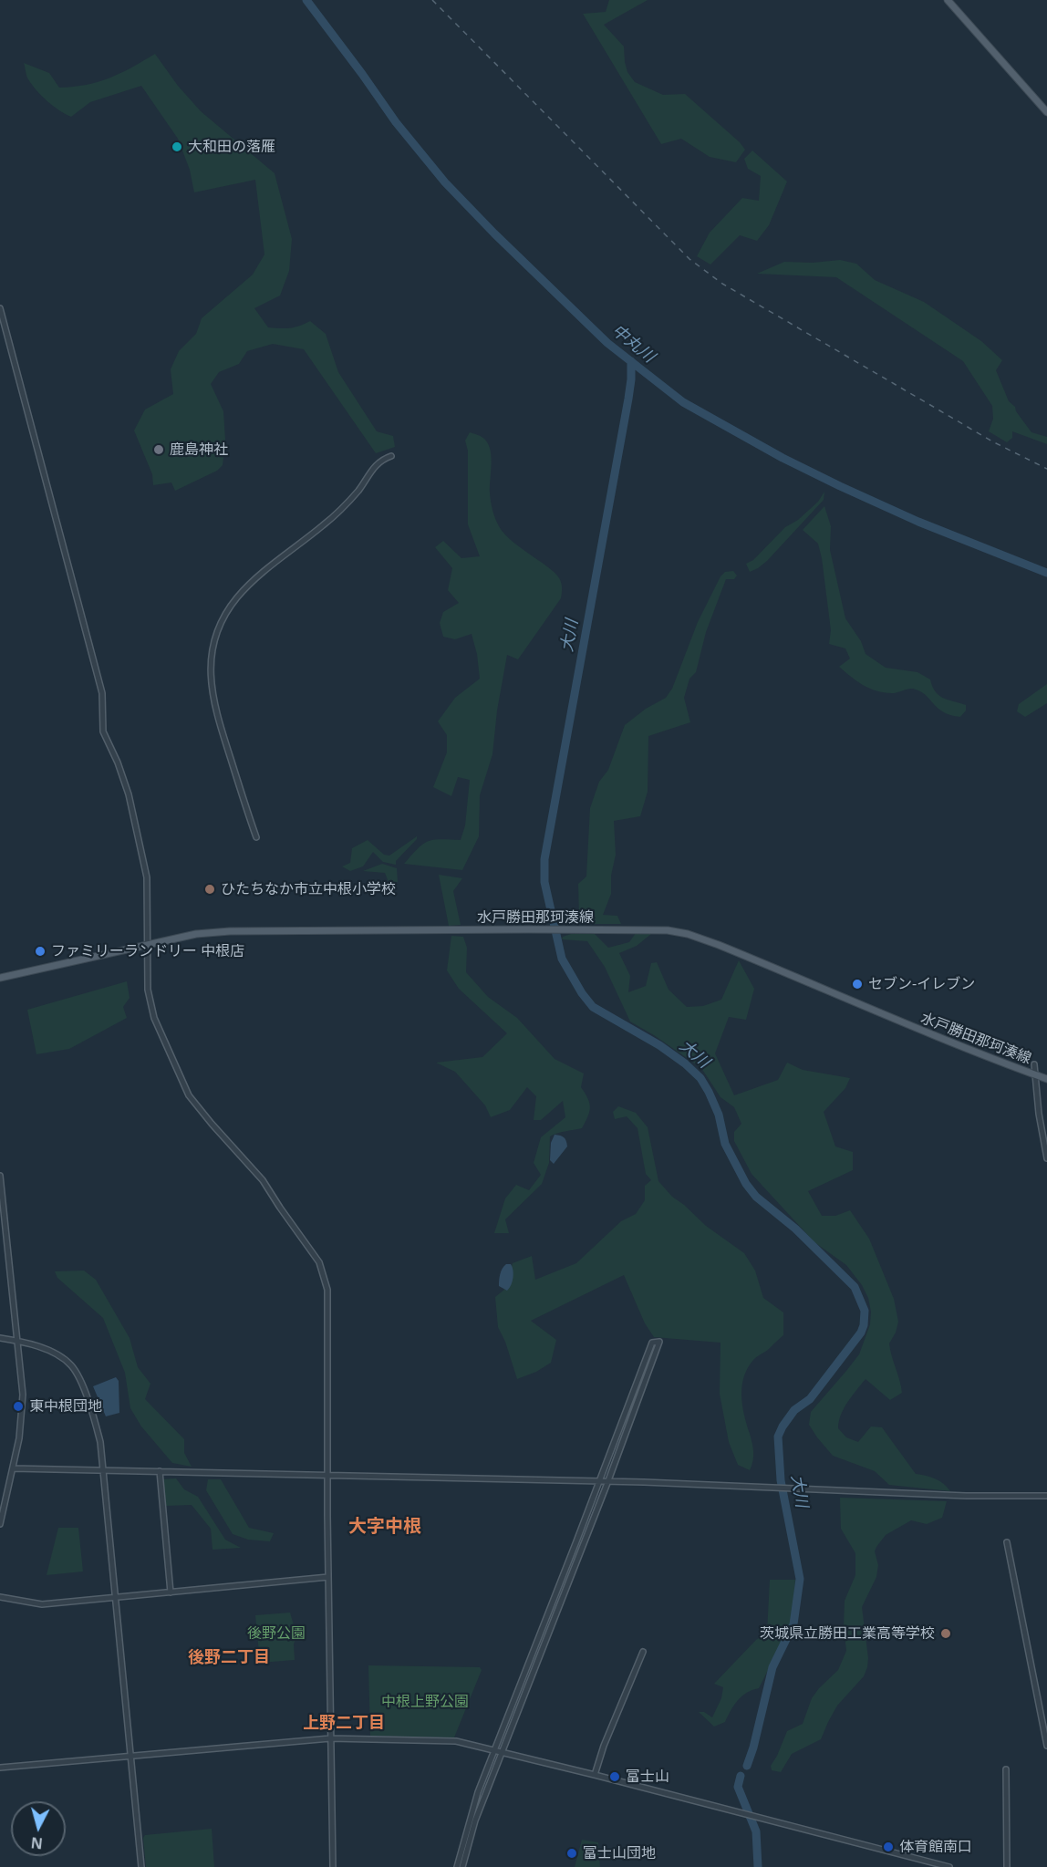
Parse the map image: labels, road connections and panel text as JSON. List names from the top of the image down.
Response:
{
  "streets": {
    "main road": ["水戸勝田那珂湊線"]
  },
  "districts": ["大字中根", "後野二丁目", "上野二丁目"],
  "water": ["中丸川", "大川"],
  "parks": ["後野公園", "中根上野公園"],
  "places": [
    "大和田の落雁",
    "鹿島神社",
    "ひたちなか市立中根小学校",
    "ファミリーランドリー 中根店",
    "セブン-イレブン",
    "東中根団地",
    "茨城県立勝田工業高等学校",
    "富士山",
    "体育館南口",
    "富士山団地"
  ],
  "north": "bottom"
}
